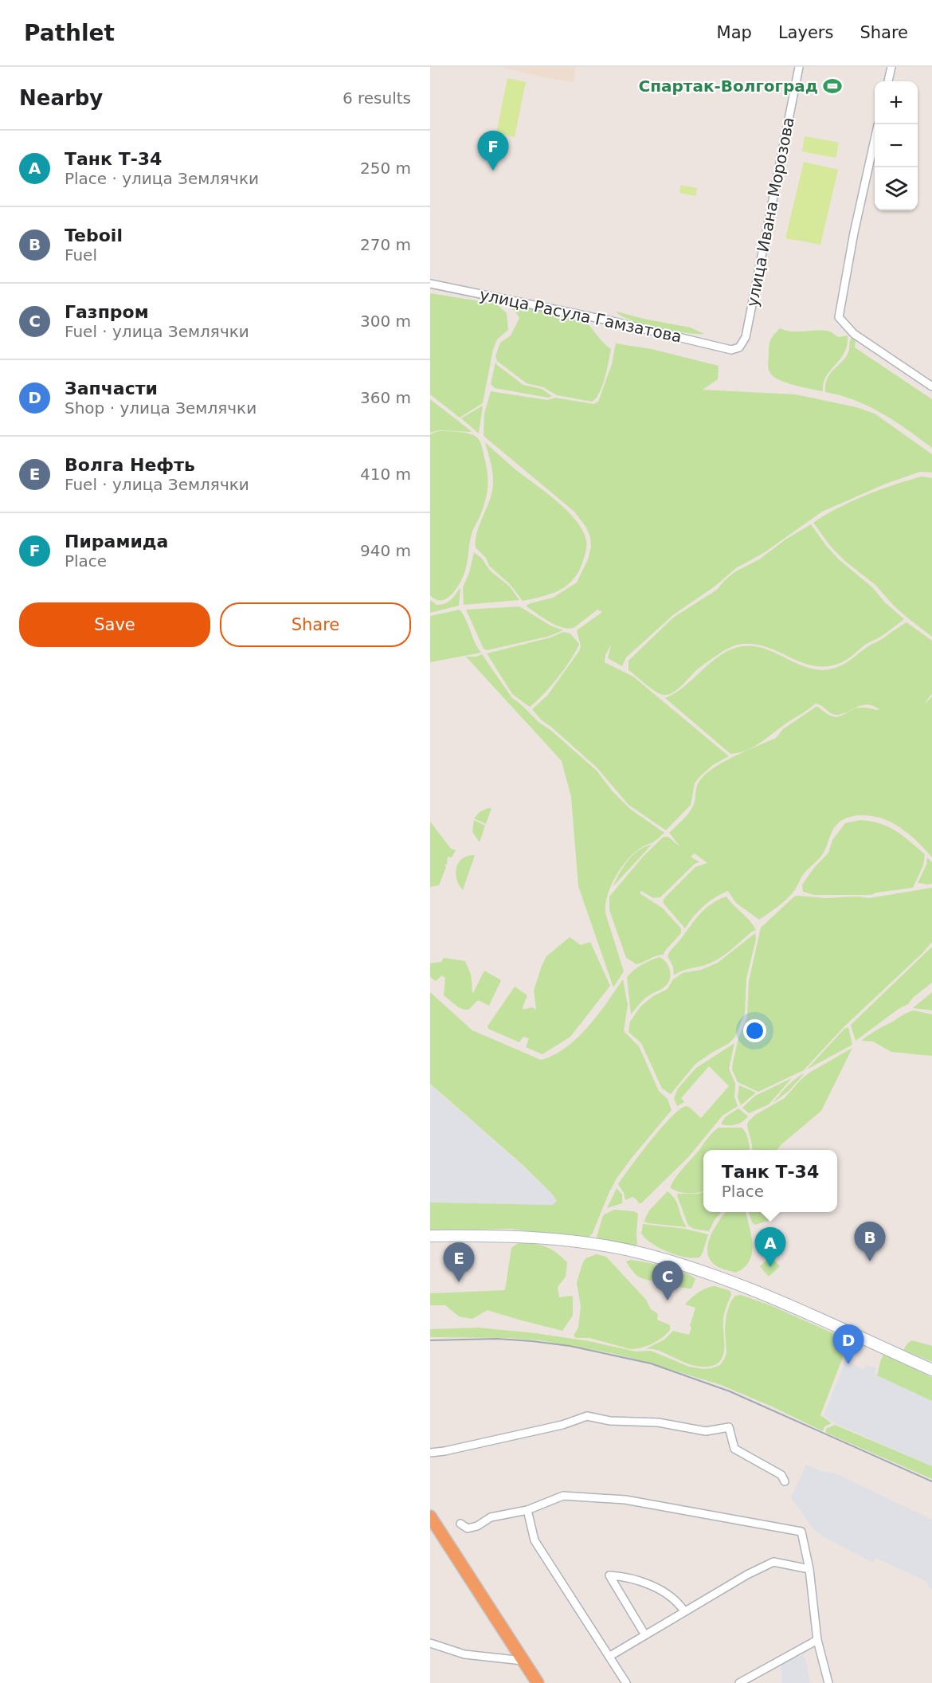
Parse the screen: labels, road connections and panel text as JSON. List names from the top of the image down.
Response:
{
  "streets": {
    "street": ["улица Ивана Морозова", "улица Расула Гамзатова"]
  },
  "crossings": [
    ["улица Ивана Морозова", "улица Расула Гамзатова"]
  ],
  "places": {
    "sports": ["Спартак-Волгоград"]
  },
  "page": {
    "header": "Pathlet",
    "nav": ["Map", "Layers", "Share"],
    "heading": ["Nearby", "6 results"],
    "map_buttons": ["+", "−"],
    "list": [
      {
        "mark": "A",
        "name": "Танк Т-34",
        "note": "Place · улица Землячки",
        "value": "250 m"
      },
      {
        "mark": "B",
        "name": "Teboil",
        "note": "Fuel",
        "value": "270 m"
      },
      {
        "mark": "C",
        "name": "Газпром",
        "note": "Fuel · улица Землячки",
        "value": "300 m"
      },
      {
        "mark": "D",
        "name": "Запчасти",
        "note": "Shop · улица Землячки",
        "value": "360 m"
      },
      {
        "mark": "E",
        "name": "Волга Нефть",
        "note": "Fuel · улица Землячки",
        "value": "410 m"
      },
      {
        "mark": "F",
        "name": "Пирамида",
        "note": "Place",
        "value": "940 m"
      }
    ],
    "pins": [
      "F",
      "B",
      "A",
      "E",
      "C",
      "D"
    ],
    "buttons": ["Save", "Share"],
    "popup": ["Танк Т-34", "Place"]
  }
}
